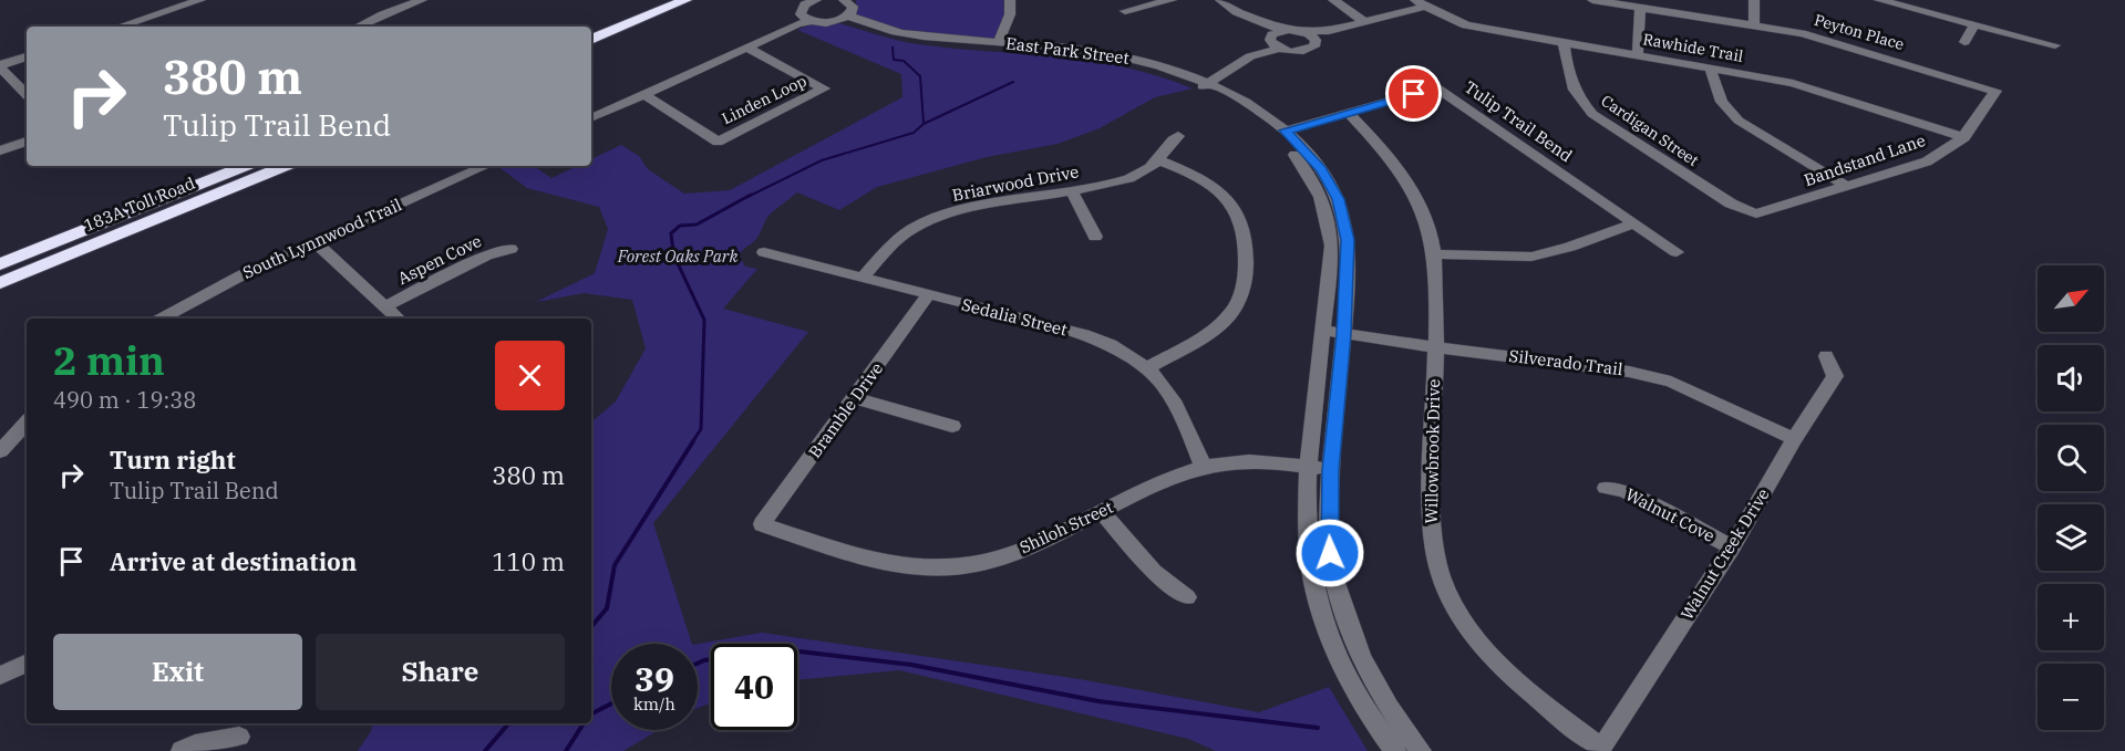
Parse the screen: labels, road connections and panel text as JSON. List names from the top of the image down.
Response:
{
  "streets": {
    "highway": ["183A Toll Road"],
    "street": [
      "Peyton Place",
      "Rawhide Trail",
      "East Park Street",
      "Linden Loop",
      "Tulip Trail Bend",
      "Cardigan Street",
      "Bandstand Lane",
      "Briarwood Drive",
      "South Lynnwood Trail",
      "Aspen Cove",
      "Sedalia Street",
      "Silverado Trail",
      "Bramble Drive",
      "Willowbrook Drive",
      "Walnut Cove",
      "Shiloh Street",
      "Walnut Creek Drive"
    ]
  },
  "crossings": [
    ["Peyton Place", "Bandstand Lane"],
    ["Rawhide Trail", "Cardigan Street"],
    ["Rawhide Trail", "Bandstand Lane"],
    ["East Park Street", "Tulip Trail Bend"],
    ["East Park Street", "Silverado Trail"],
    ["East Park Street", "Shiloh Street"],
    ["Tulip Trail Bend", "Willowbrook Drive"],
    ["Cardigan Street", "Bandstand Lane"],
    ["Briarwood Drive", "Sedalia Street"],
    ["Sedalia Street", "Bramble Drive"],
    ["Sedalia Street", "Shiloh Street"],
    ["Silverado Trail", "Willowbrook Drive"],
    ["Silverado Trail", "Walnut Creek Drive"],
    ["Bramble Drive", "Shiloh Street"],
    ["Willowbrook Drive", "Walnut Creek Drive"],
    ["Walnut Cove", "Walnut Creek Drive"]
  ],
  "parks": ["Forest Oaks Park"],
  "north": "top right",
  "page": {
    "turn": ["380 m", "Tulip Trail Bend"],
    "map_buttons": ["+", "−"],
    "heading": ["2 min", "490 m · 19:38"],
    "list": [
      {
        "name": "Turn right",
        "note": "Tulip Trail Bend",
        "value": "380 m"
      },
      {
        "name": "Arrive at destination",
        "value": "110 m"
      }
    ],
    "buttons": ["Exit", "Share"],
    "speed": "39 km/h",
    "limit": "40"
  }
}
